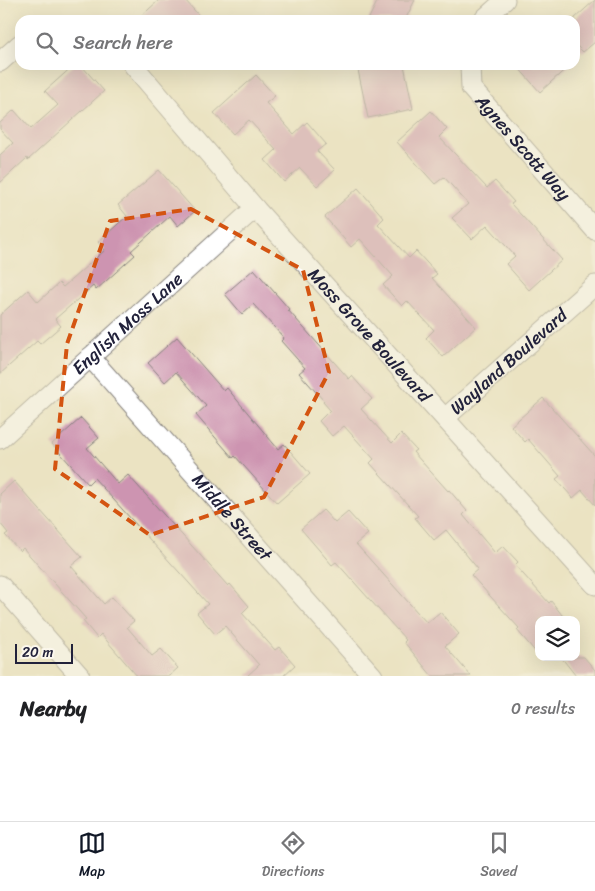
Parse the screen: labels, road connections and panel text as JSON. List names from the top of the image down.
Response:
{
  "streets": {
    "street": [
      "Agnes Scott Way",
      "English Moss Lane",
      "Moss Grove Boulevard",
      "Wayland Boulevard",
      "Middle Street"
    ]
  },
  "crossings": [
    ["English Moss Lane", "Moss Grove Boulevard"],
    ["English Moss Lane", "Middle Street"],
    ["Moss Grove Boulevard", "Wayland Boulevard"]
  ],
  "scale_bar": "20 m",
  "page": {
    "search": "Search here",
    "scale": "20 m",
    "heading": ["Nearby", "0 results"],
    "nav": ["Map", "Directions", "Saved"]
  }
}
